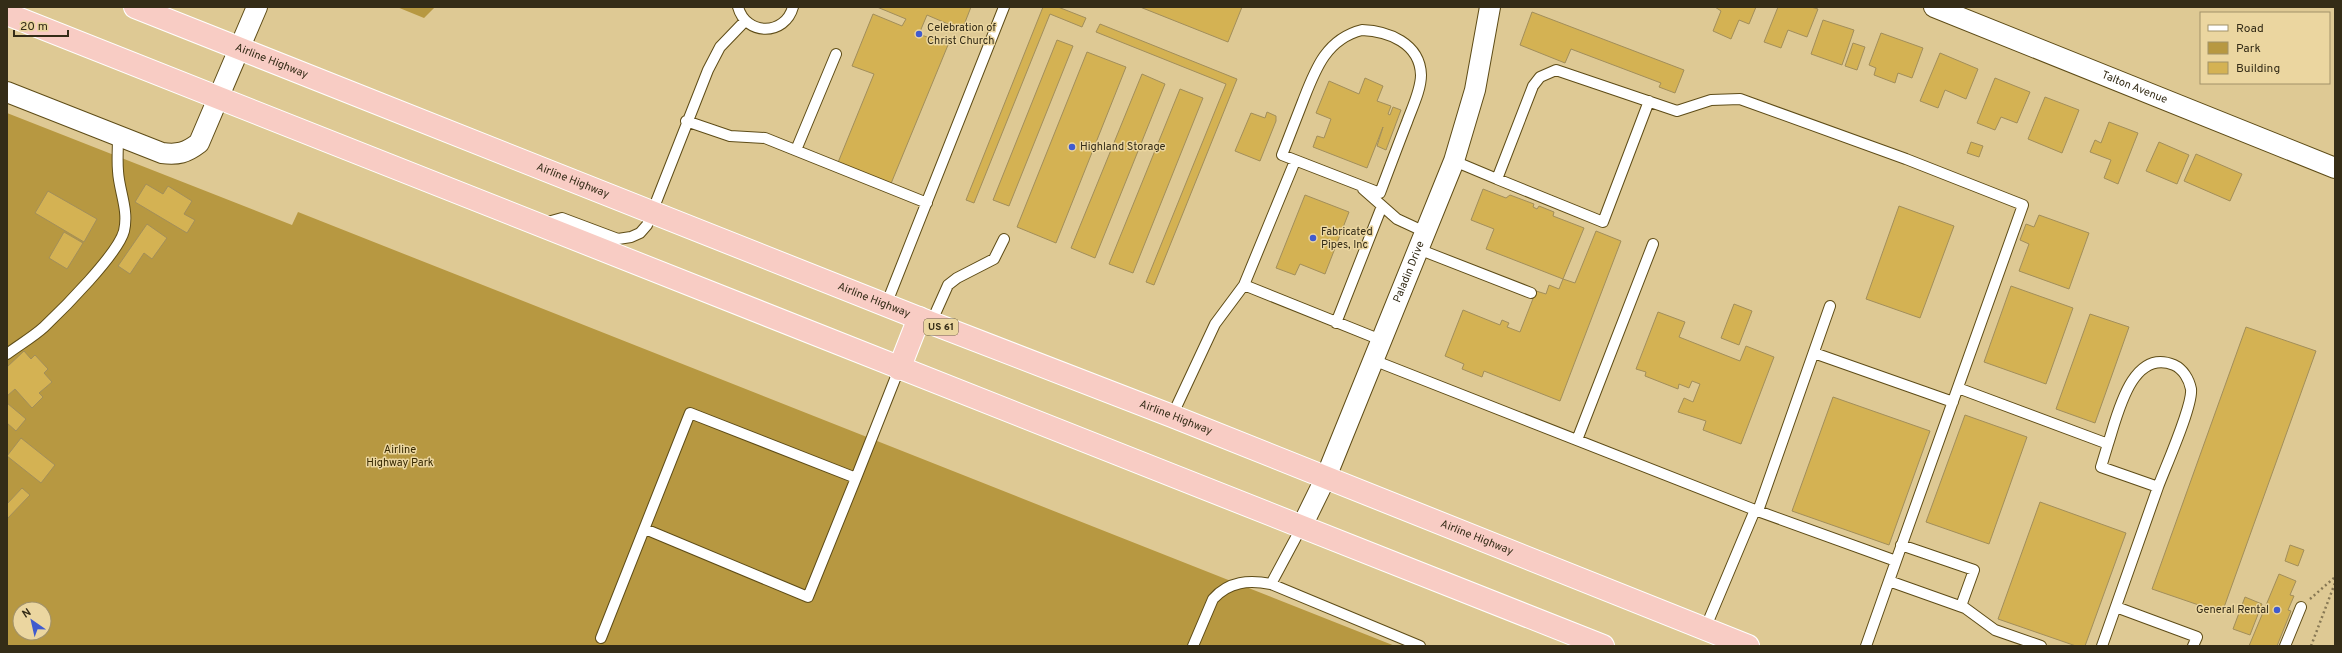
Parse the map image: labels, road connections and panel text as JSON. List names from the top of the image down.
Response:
{
  "streets": {
    "highway": ["Airline Highway", "US 61"],
    "street": ["Talton Avenue", "Paladin Drive"]
  },
  "crossings": [
    ["Airline Highway", "Paladin Drive"]
  ],
  "parks": ["Airline Highway Park"],
  "places": [
    "Celebration of Christ Church",
    "Highland Storage",
    "Fabricated Pipes, Inc",
    "General Rental"
  ],
  "legend": ["Road", "Park", "Building"],
  "scale_bar": "20 m",
  "north": "top left"
}
